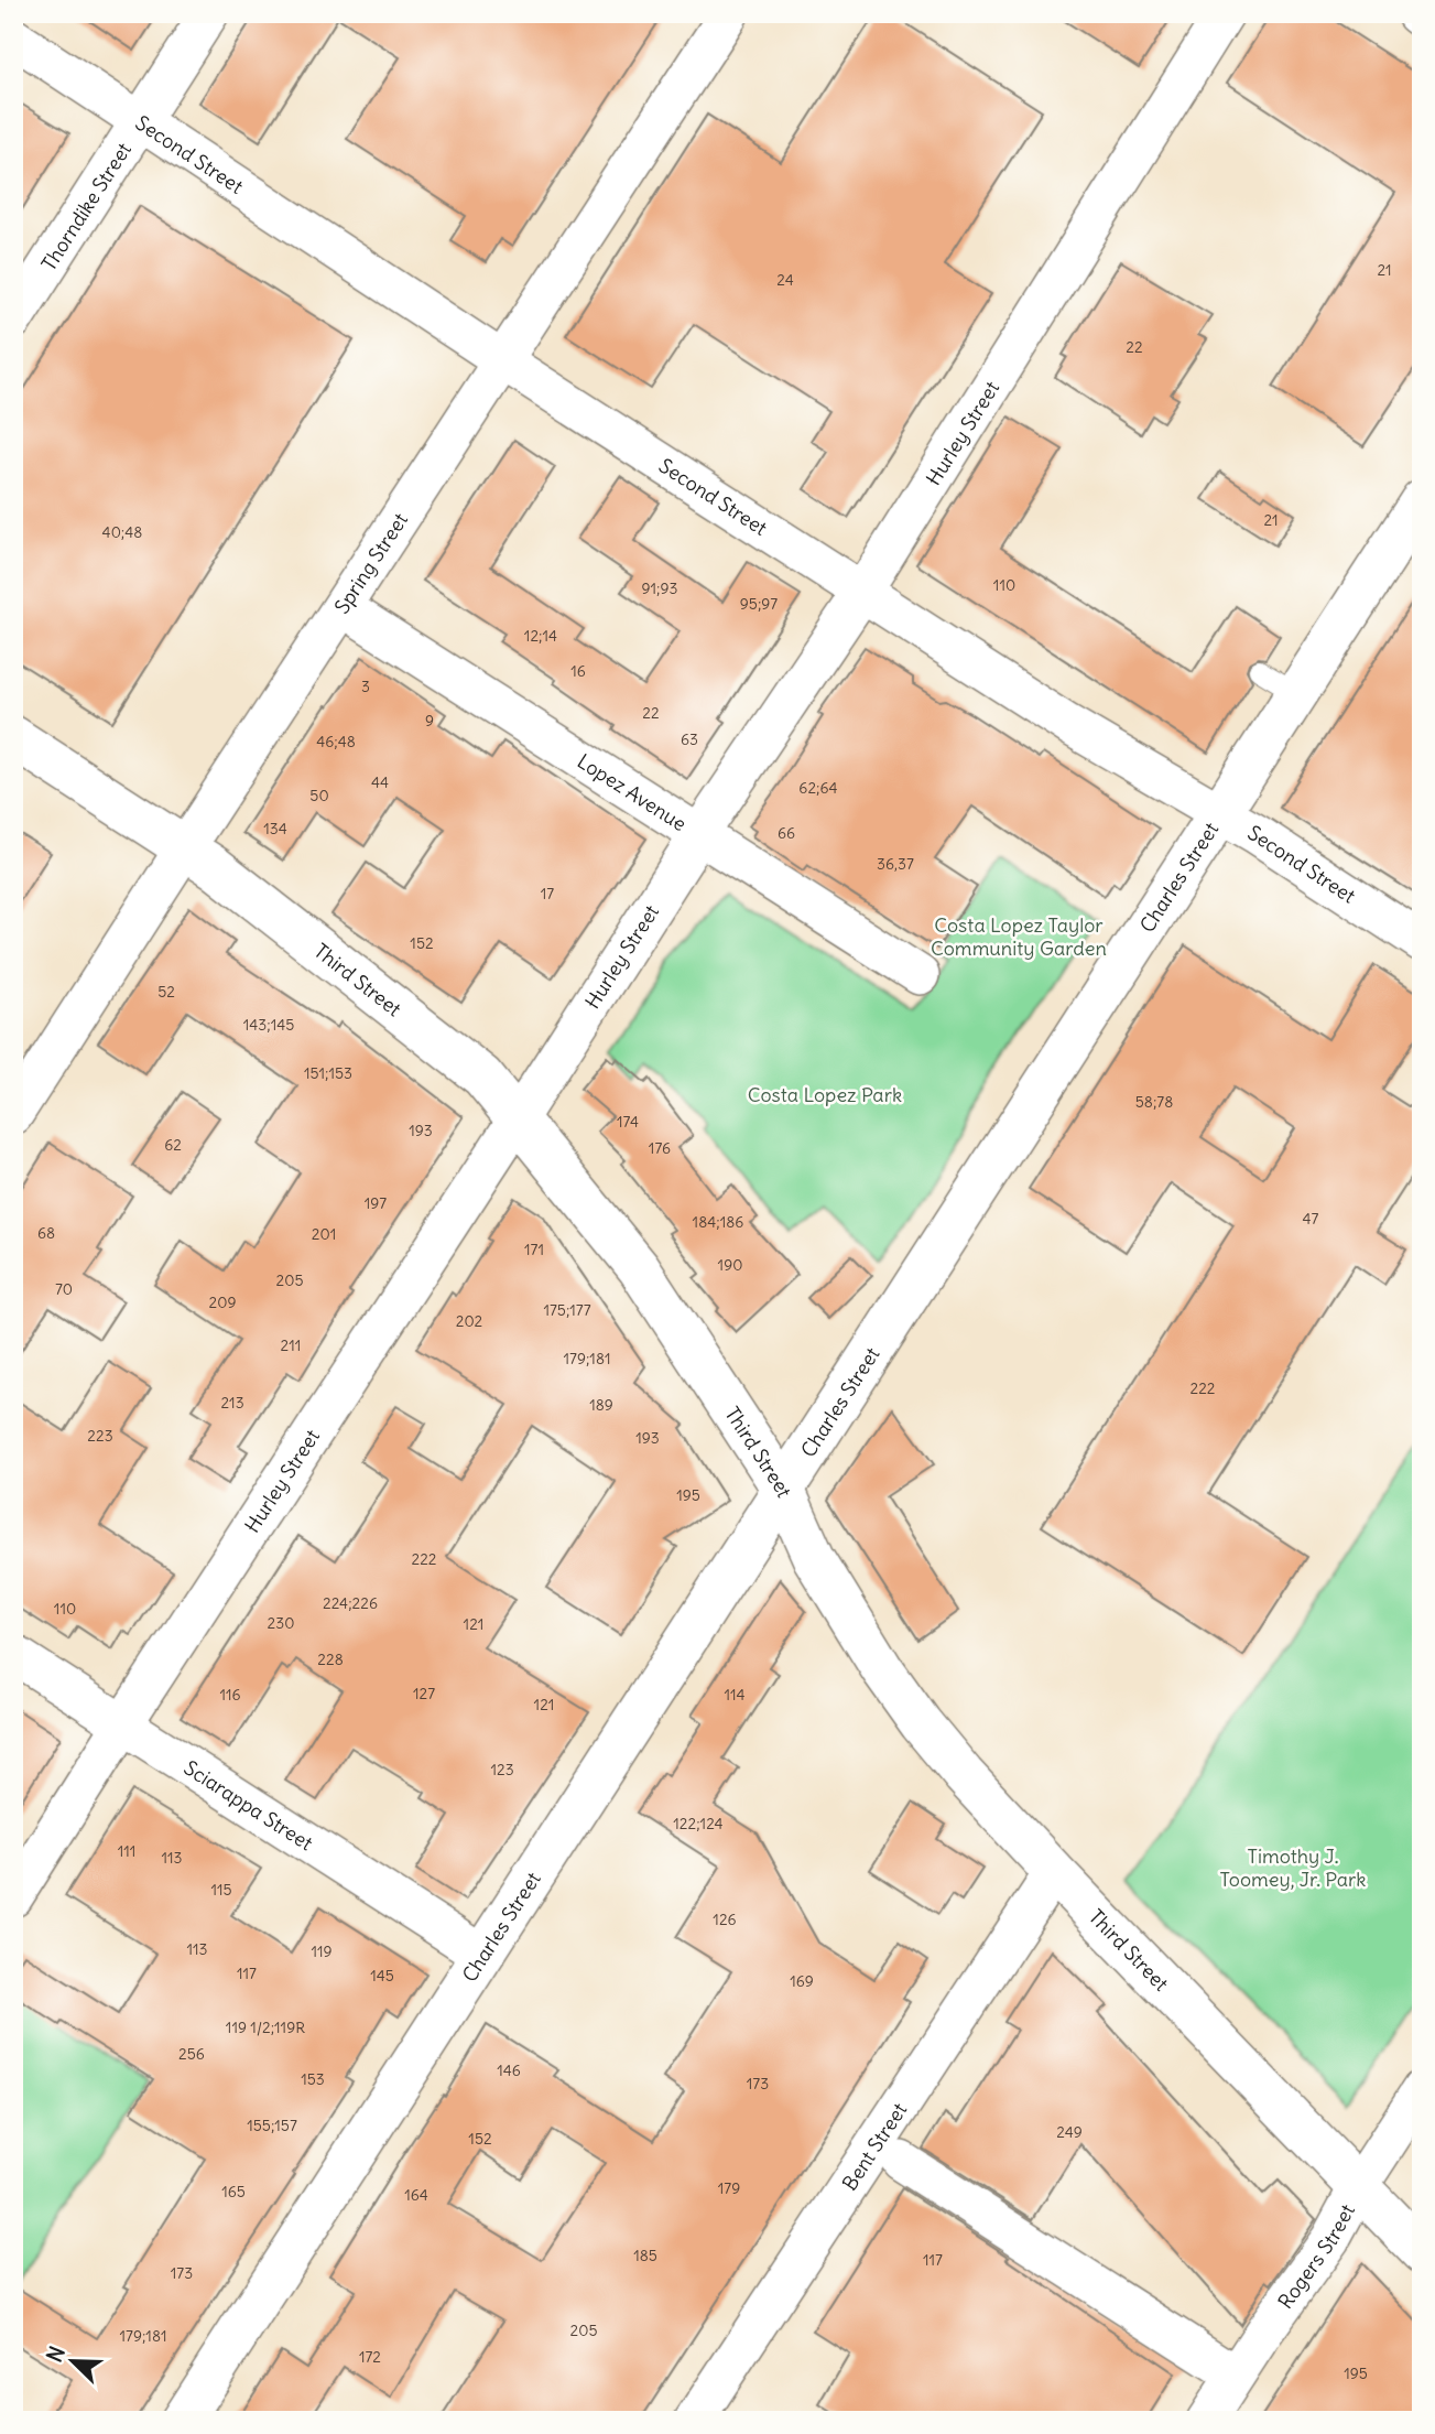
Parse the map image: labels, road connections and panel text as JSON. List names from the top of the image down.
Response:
{
  "streets": {
    "street": [
      "Second Street",
      "Thorndike Street",
      "Hurley Street",
      "Spring Street",
      "Lopez Avenue",
      "Charles Street",
      "Third Street",
      "Sciarappa Street",
      "Bent Street",
      "Rogers Street"
    ]
  },
  "crossings": [
    ["Second Street", "Thorndike Street"],
    ["Second Street", "Hurley Street"],
    ["Second Street", "Spring Street"],
    ["Second Street", "Charles Street"],
    ["Hurley Street", "Lopez Avenue"],
    ["Hurley Street", "Third Street"],
    ["Hurley Street", "Sciarappa Street"],
    ["Spring Street", "Lopez Avenue"],
    ["Spring Street", "Third Street"],
    ["Charles Street", "Third Street"],
    ["Charles Street", "Sciarappa Street"],
    ["Third Street", "Bent Street"],
    ["Third Street", "Rogers Street"]
  ],
  "parks": ["Costa Lopez Taylor Community Garden", "Costa Lopez Park", "Timothy J. Toomey, Jr. Park"],
  "house_numbers": [
    "21",
    "24",
    "22",
    "21",
    "40;48",
    "110",
    "91;93",
    "95;97",
    "12;14",
    "16",
    "3",
    "22",
    "9",
    "63",
    "46;48",
    "44",
    "62;64",
    "50",
    "134",
    "66",
    "36,37",
    "17",
    "152",
    "52",
    "143;145",
    "151;153",
    "58;78",
    "174",
    "193",
    "62",
    "176",
    "197",
    "47",
    "184;186",
    "68",
    "201",
    "171",
    "190",
    "205",
    "70",
    "209",
    "175;177",
    "202",
    "211",
    "179;181",
    "222",
    "213",
    "189",
    "223",
    "193",
    "195",
    "222",
    "224;226",
    "110",
    "230",
    "121",
    "228",
    "127",
    "116",
    "114",
    "121",
    "123",
    "122;124",
    "111",
    "113",
    "115",
    "126",
    "113",
    "119",
    "117",
    "145",
    "169",
    "119 1/2;119R",
    "256",
    "146",
    "153",
    "173",
    "155;157",
    "249",
    "152",
    "179",
    "165",
    "164",
    "185",
    "117",
    "173",
    "205",
    "179;181",
    "172",
    "195"
  ],
  "north": "top left"
}
